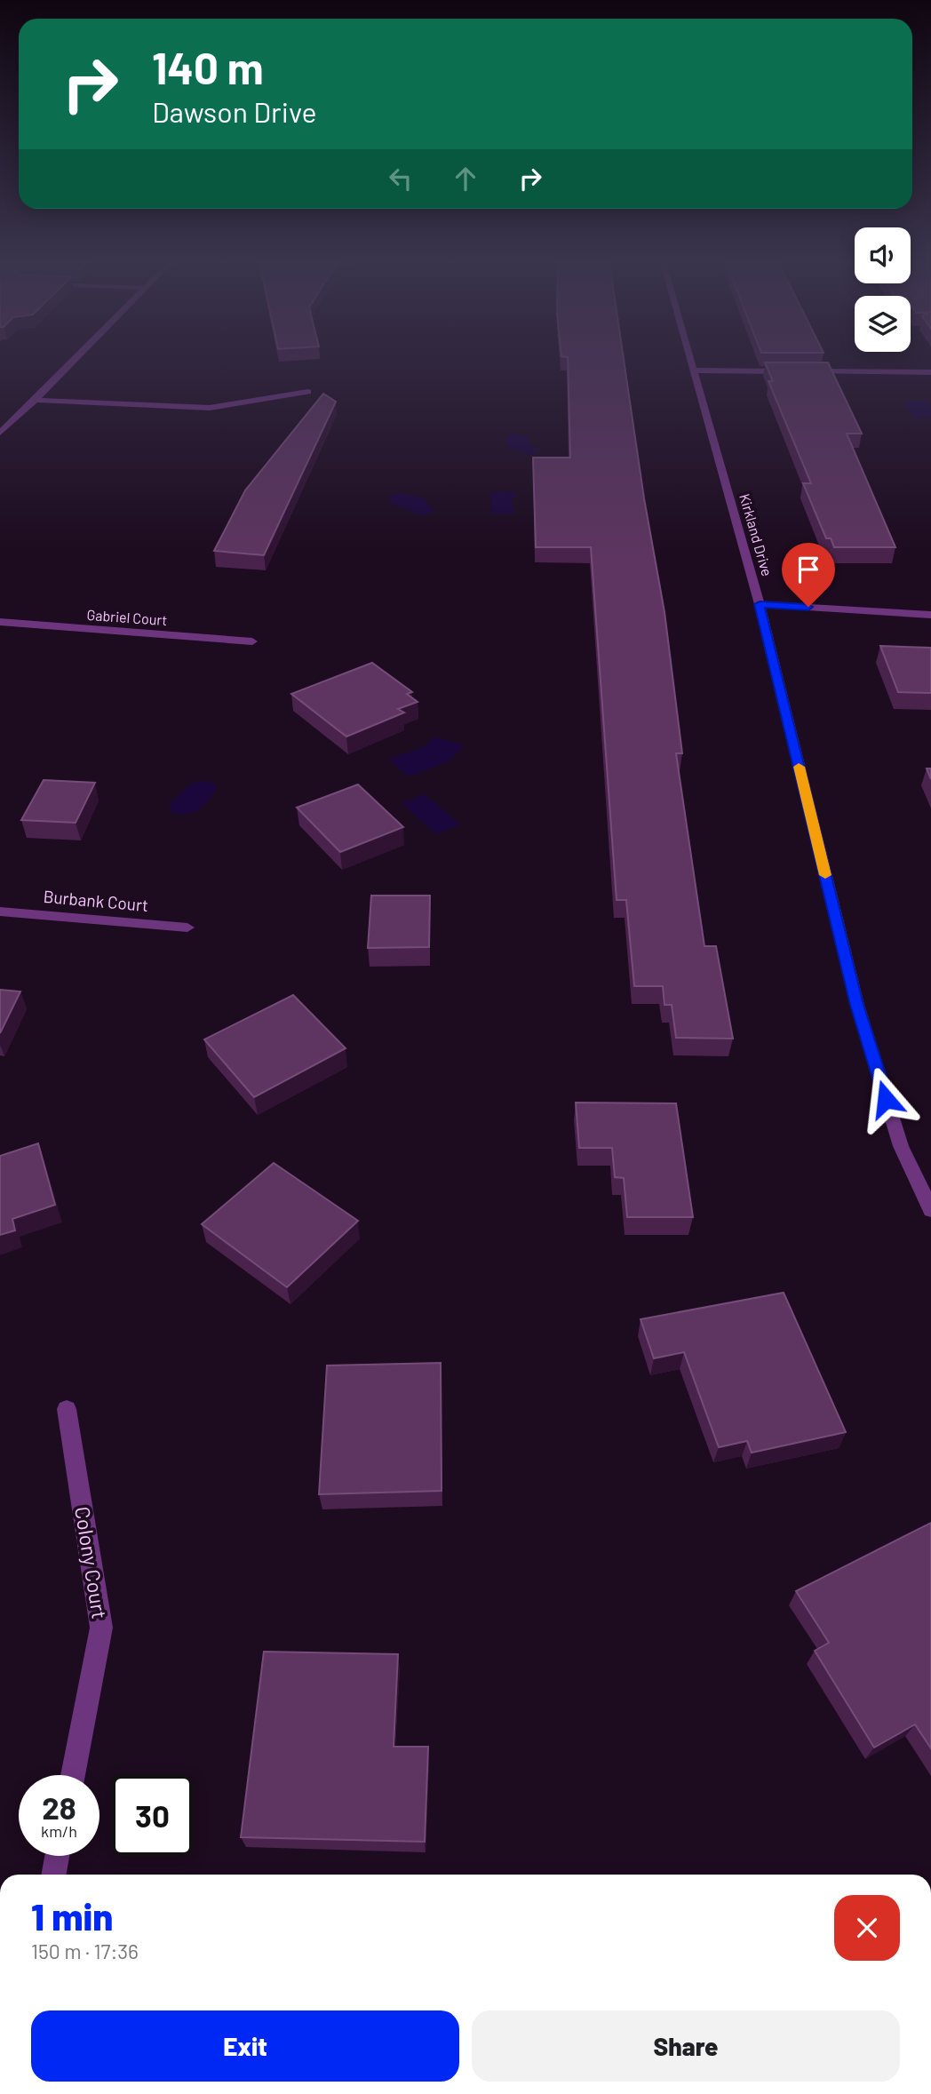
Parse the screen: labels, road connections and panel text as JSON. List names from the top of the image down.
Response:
{
  "streets": {
    "street": [
      "Kirkland Drive",
      "Gabriel Court",
      "Burbank Court",
      "Colony Court"
    ]
  },
  "page": {
    "turn": ["140 m", "Dawson Drive"],
    "speed": "28 km/h",
    "limit": "30",
    "heading": ["1 min", "150 m · 17:36"],
    "buttons": ["Exit", "Share"]
  }
}
